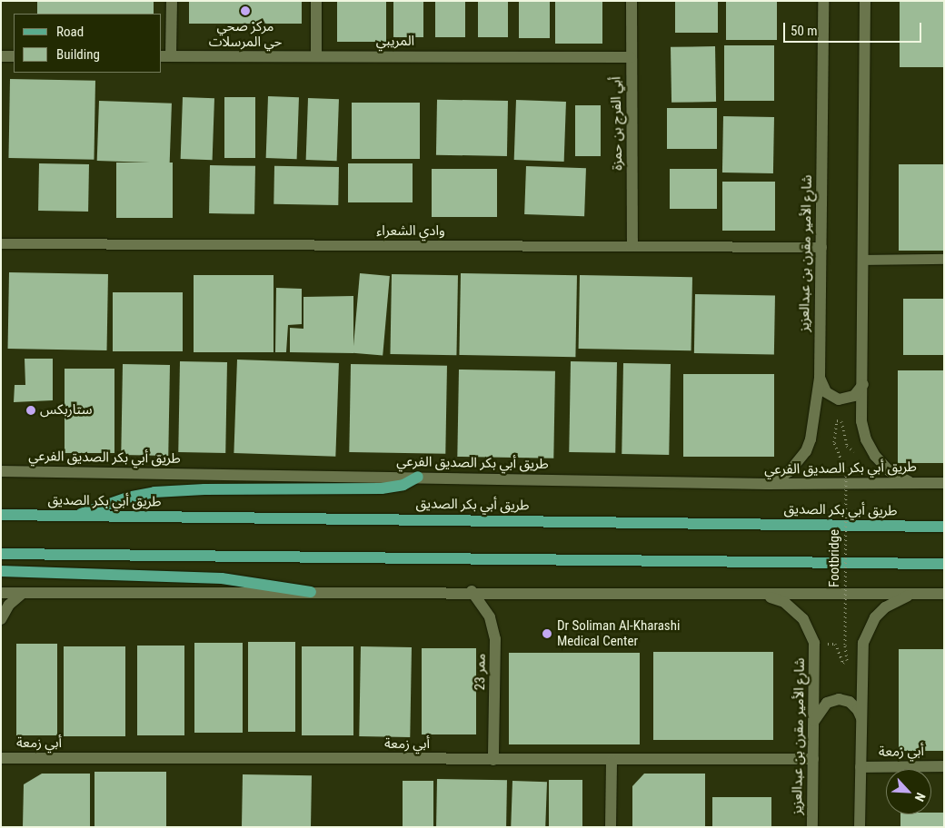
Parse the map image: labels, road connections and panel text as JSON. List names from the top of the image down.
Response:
{
  "streets": {
    "main road": ["طريق أبي بكر الصديق"],
    "street": [
      "المريبي",
      "أبي الفرج بن حمزة",
      "شارع الأمير مقرن بن عبدالعزيز",
      "طريق أبي بكر الصديق الفرعي",
      "ممر 23",
      "أبي زمعة"
    ],
    "lane": ["وادي الشعراء"],
    "path": ["Footbridge"]
  },
  "crossings": [
    ["المريبي", "أبي الفرج بن حمزة"],
    ["أبي الفرج بن حمزة", "وادي الشعراء"],
    ["وادي الشعراء", "شارع الأمير مقرن بن عبدالعزيز"],
    ["شارع الأمير مقرن بن عبدالعزيز", "طريق أبي بكر الصديق الفرعي"],
    ["شارع الأمير مقرن بن عبدالعزيز", "أبي زمعة"],
    ["ممر 23", "أبي زمعة"]
  ],
  "places": ["مركز صحي حي المرسلات", "ستاربكس", "Dr Soliman Al-Kharashi Medical Center"],
  "legend": ["Road", "Building"],
  "scale_bar": "50 m",
  "north": "bottom right"
}
